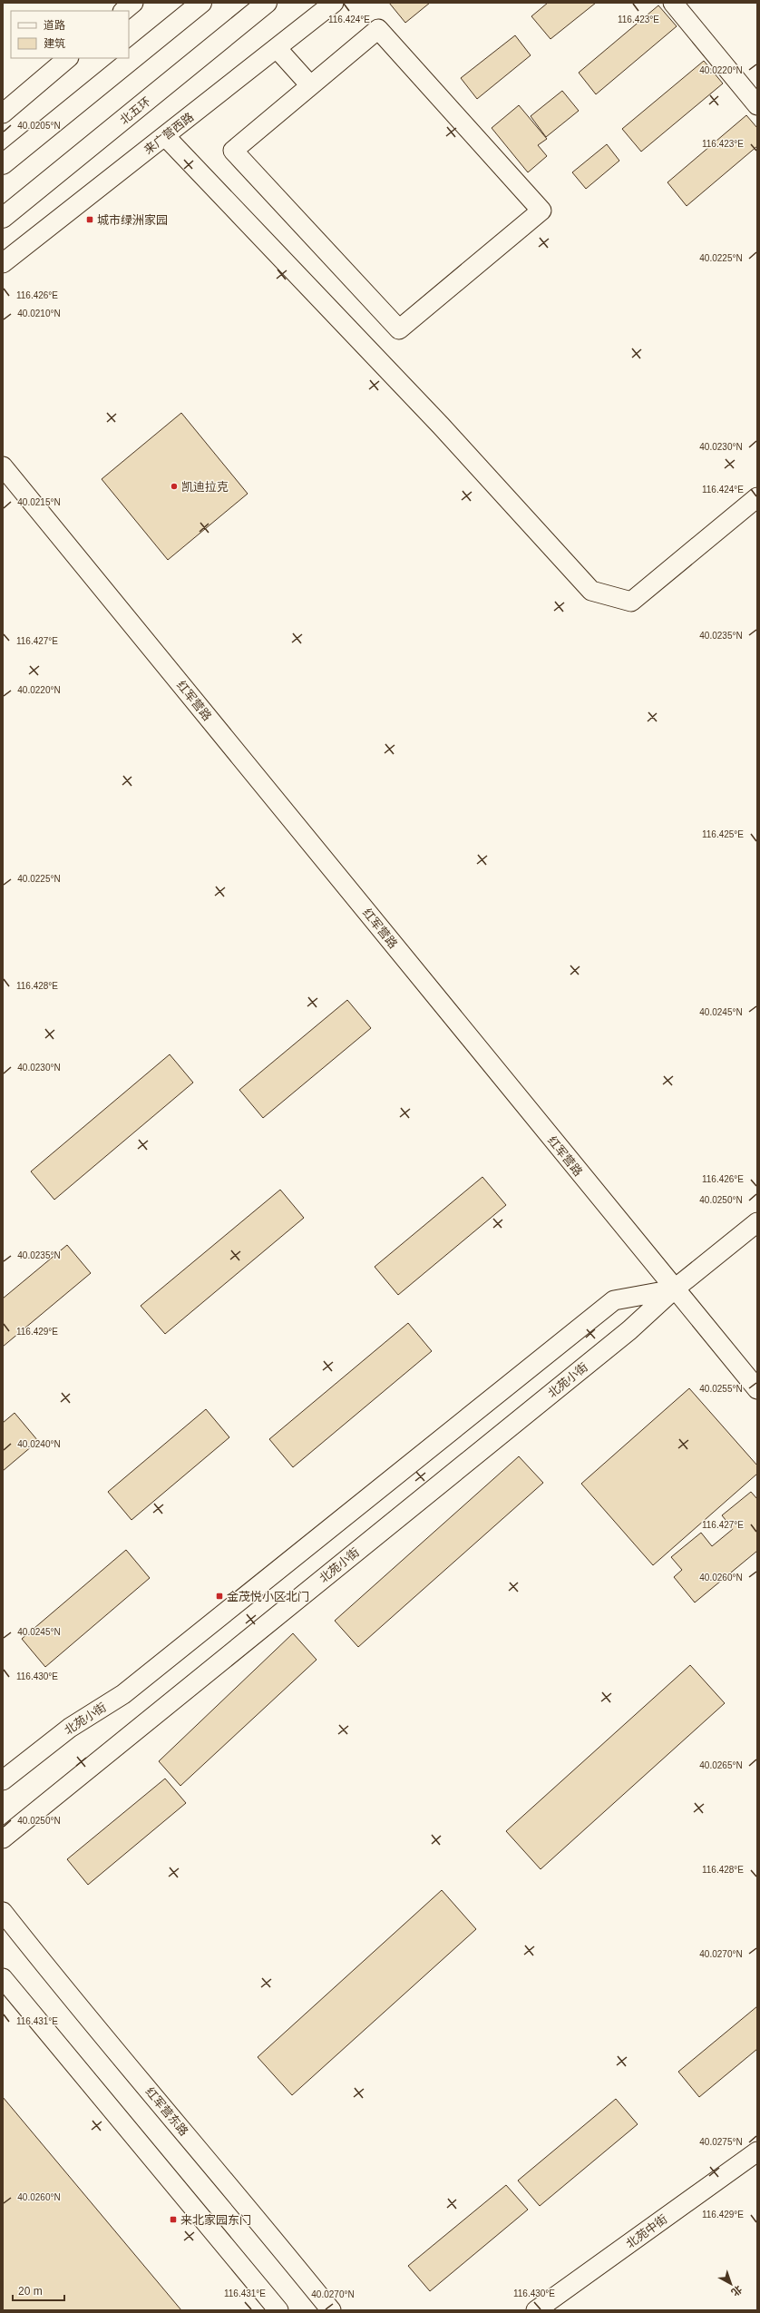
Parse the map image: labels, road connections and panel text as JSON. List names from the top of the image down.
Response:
{
  "streets": {
    "highway": ["北五环"],
    "street": [
      "来广营西路",
      "红军营路",
      "北苑小街",
      "红军营东路",
      "北苑中街"
    ]
  },
  "crossings": [
    ["红军营路", "北苑小街"]
  ],
  "places": {
    "transit": ["城市绿洲家园", "金茂悦小区北门", "来北家园东门"],
    "other": ["凯迪拉克"]
  },
  "legend": ["道路", "建筑"],
  "scale_bar": "20 m",
  "north": "bottom right",
  "coordinates": [
    "116.423°E",
    "116.424°E",
    "40.0220°N",
    "40.0205°N",
    "40.0225°N",
    "116.426°E",
    "40.0210°N",
    "40.0230°N",
    "40.0215°N",
    "40.0235°N",
    "116.427°E",
    "116.425°E",
    "116.428°E",
    "40.0245°N",
    "40.0250°N",
    "116.429°E",
    "40.0255°N",
    "40.0240°N",
    "40.0260°N",
    "116.430°E",
    "40.0265°N",
    "40.0270°N",
    "116.431°E",
    "40.0275°N"
  ]
}
